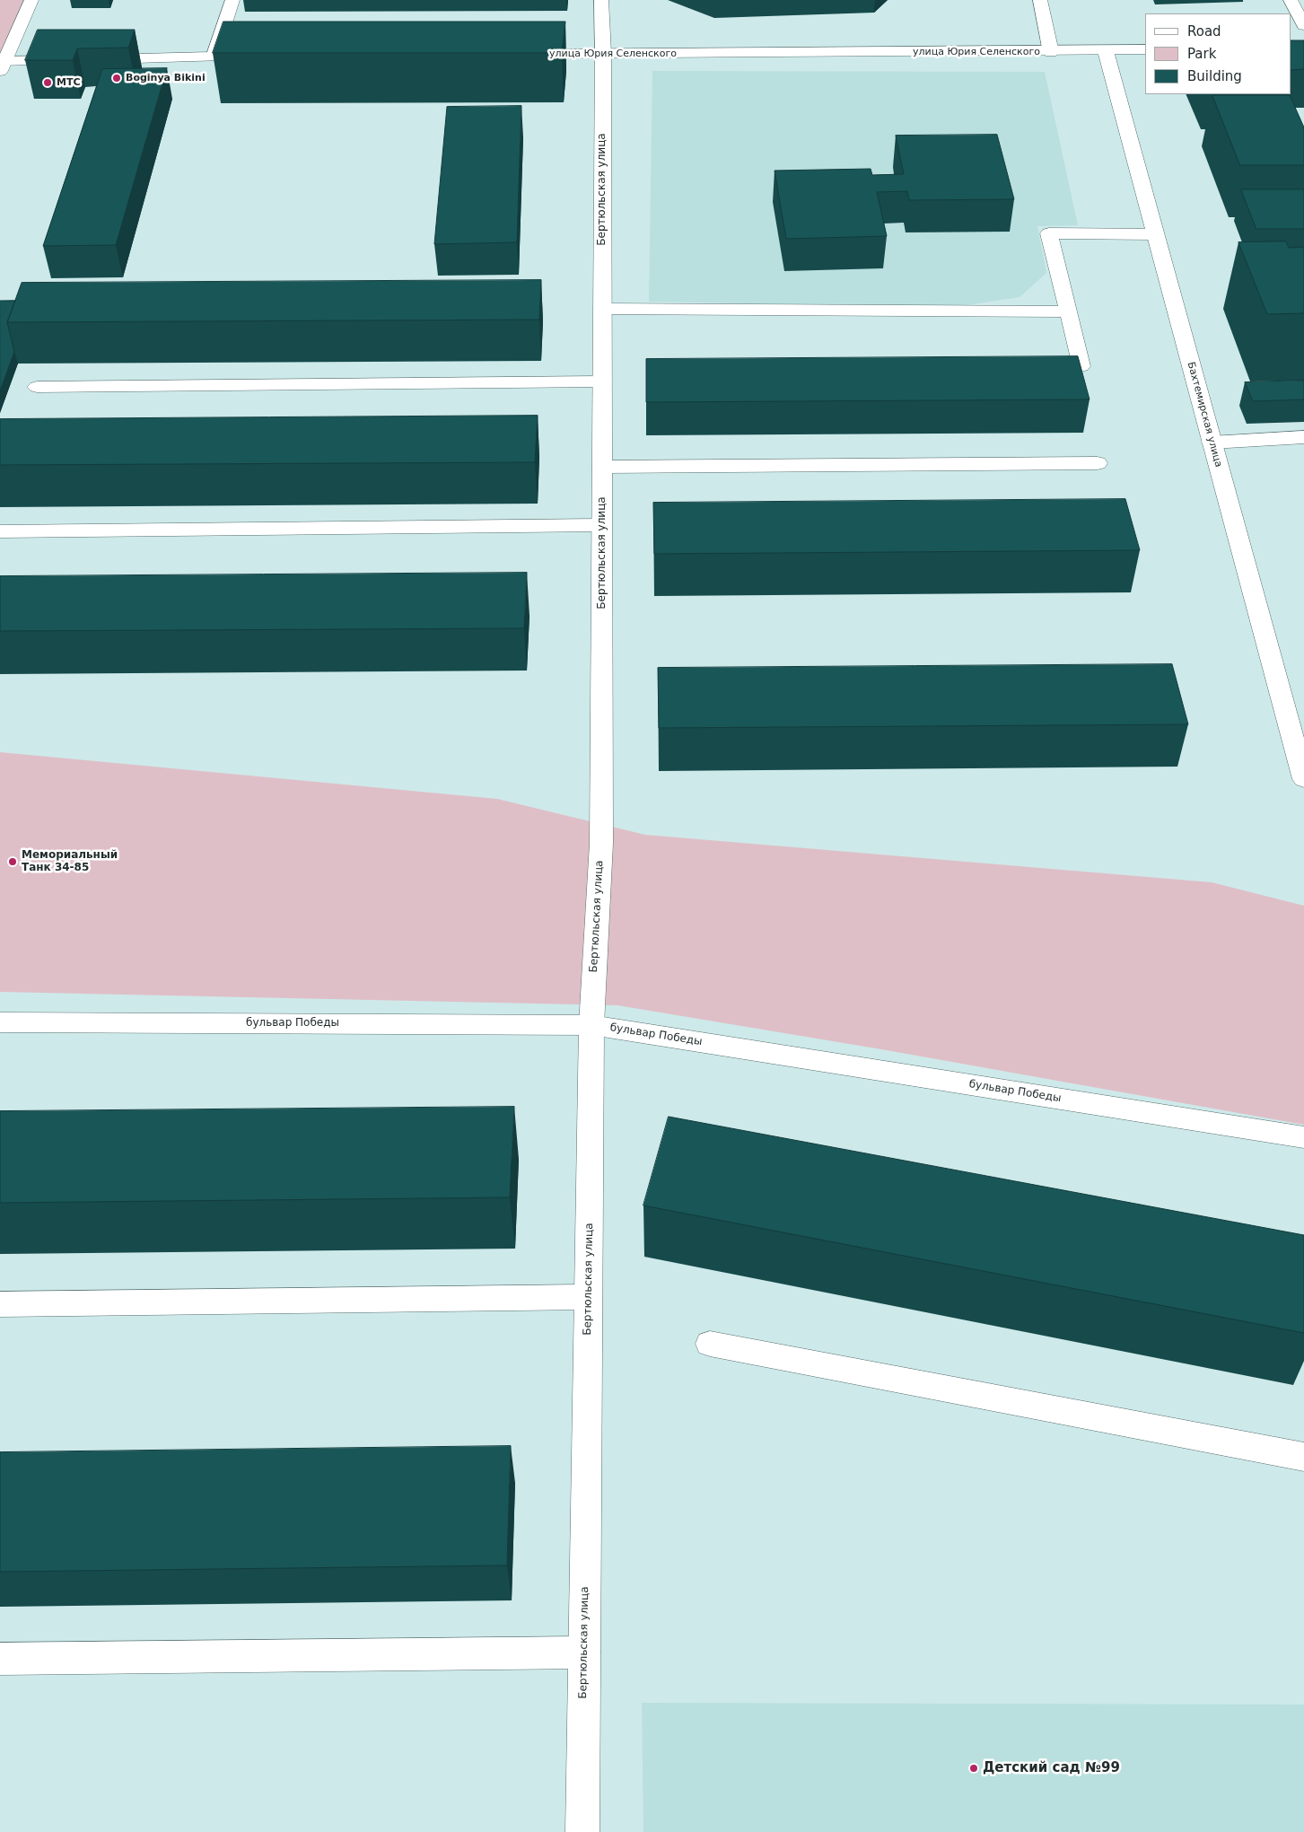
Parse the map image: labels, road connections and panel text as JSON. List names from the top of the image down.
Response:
{
  "streets": {
    "main road": [
      "улица Юрия Селенского",
      "Бертюльская улица",
      "Бахтемирская улица",
      "бульвар Победы"
    ]
  },
  "crossings": [
    ["улица Юрия Селенского", "Бертюльская улица"],
    ["улица Юрия Селенского", "Бахтемирская улица"],
    ["Бертюльская улица", "бульвар Победы"]
  ],
  "places": [
    "Boginya Bikini",
    "МТС",
    "Мемориальный Танк 34-85",
    "Детский сад №99"
  ],
  "legend": ["Road", "Park", "Building"]
}
